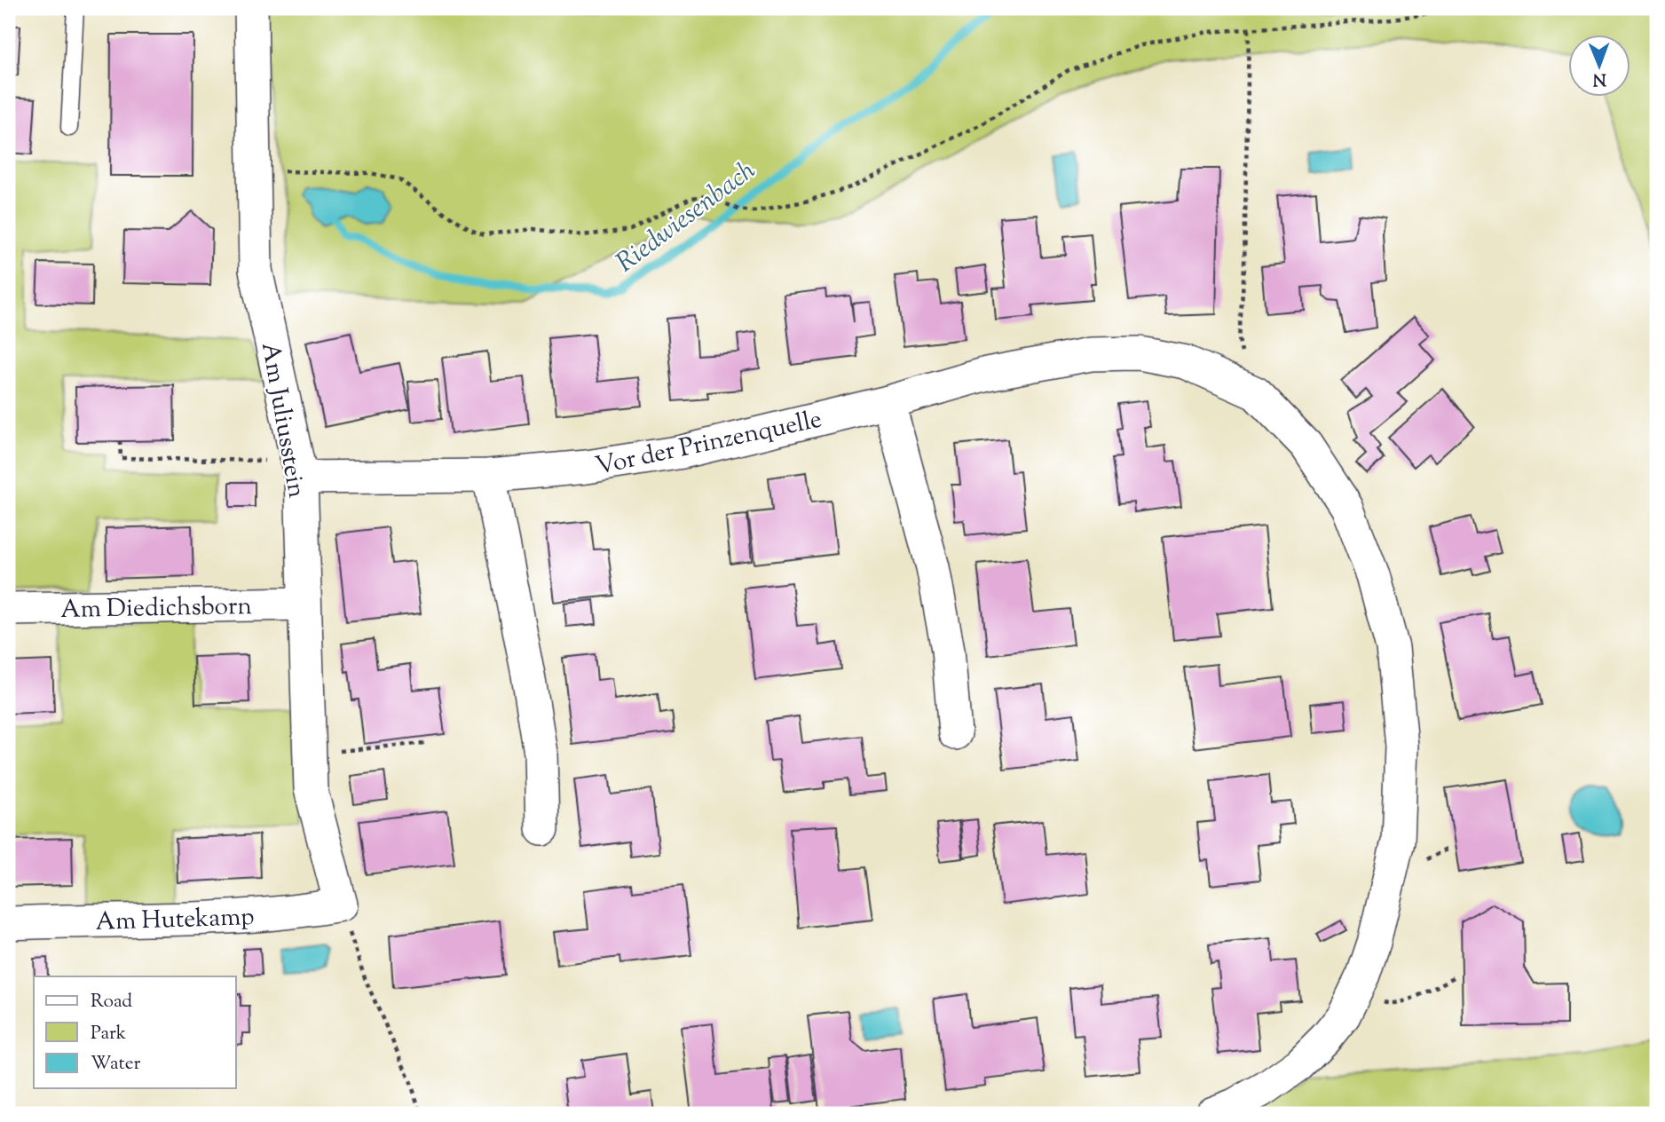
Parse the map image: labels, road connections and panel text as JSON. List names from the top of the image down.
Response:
{
  "streets": {
    "street": [
      "Am Juliusstein",
      "Vor der Prinzenquelle",
      "Am Diedichsborn",
      "Am Hutekamp"
    ]
  },
  "crossings": [
    ["Am Juliusstein", "Vor der Prinzenquelle"],
    ["Am Juliusstein", "Am Diedichsborn"],
    ["Am Juliusstein", "Am Hutekamp"]
  ],
  "water": ["Riedwiesenbach"],
  "legend": ["Road", "Park", "Water"],
  "north": "bottom"
}
